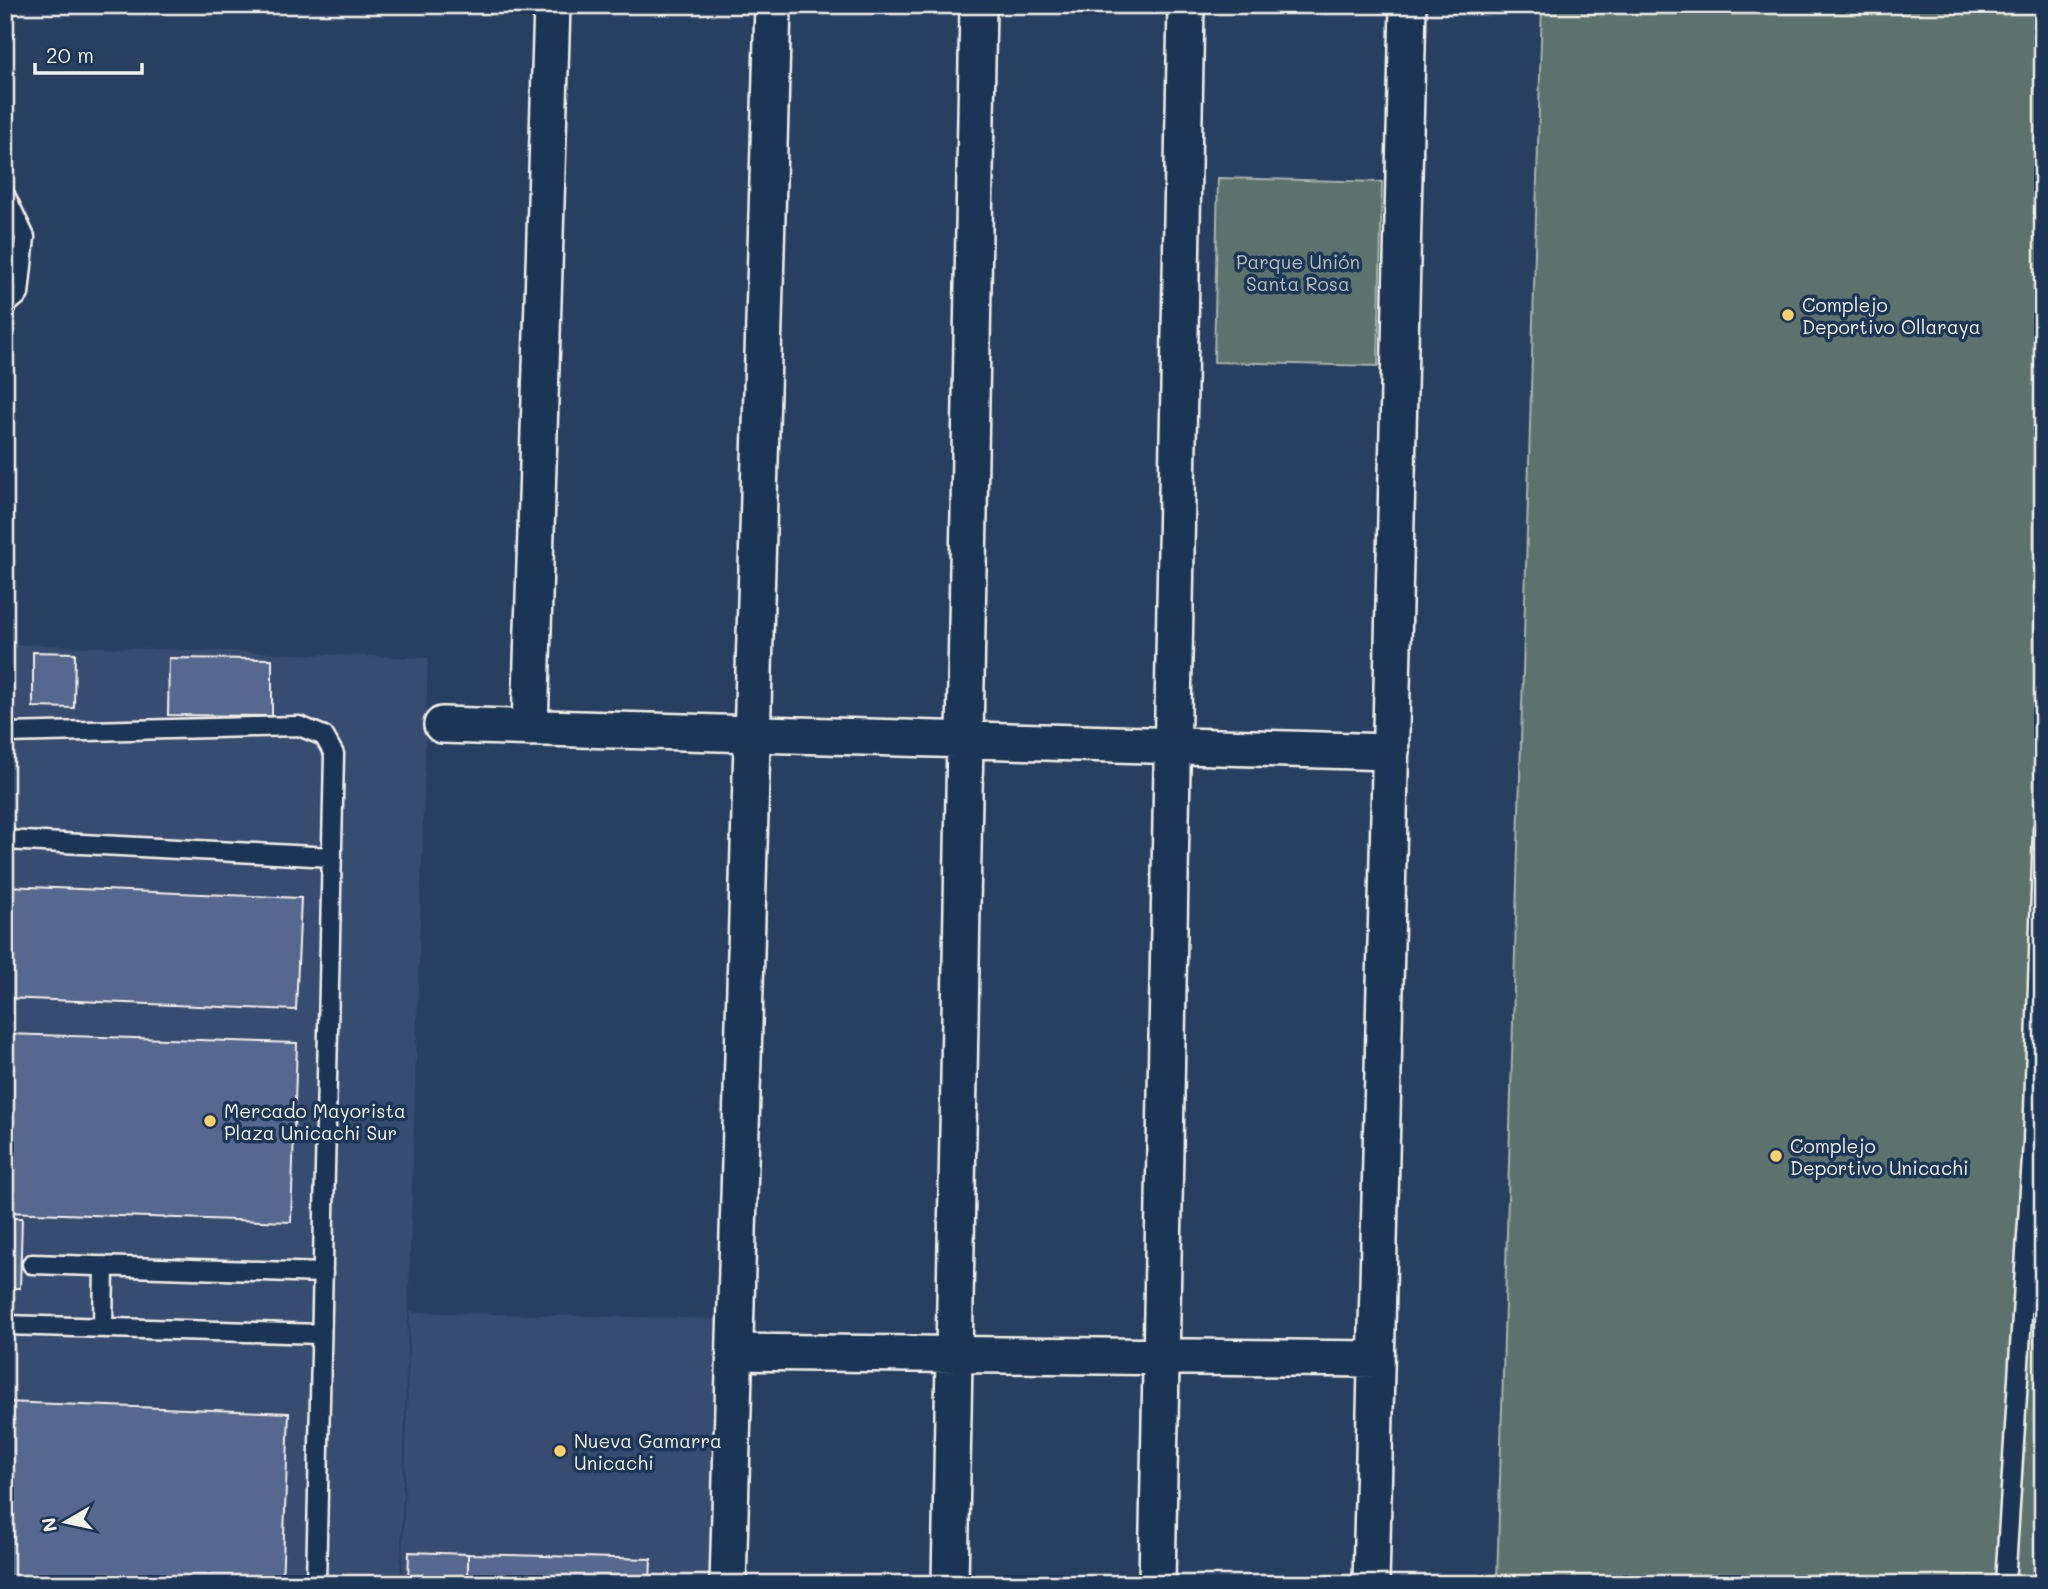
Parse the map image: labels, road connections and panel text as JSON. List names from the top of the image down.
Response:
{
  "parks": ["Parque Unión Santa Rosa"],
  "places": [
    "Complejo Deportivo Ollaraya",
    "Mercado Mayorista Plaza Unicachi Sur",
    "Complejo Deportivo Unicachi",
    "Nueva Gamarra Unicachi"
  ],
  "scale_bar": "20 m",
  "north": "left"
}
